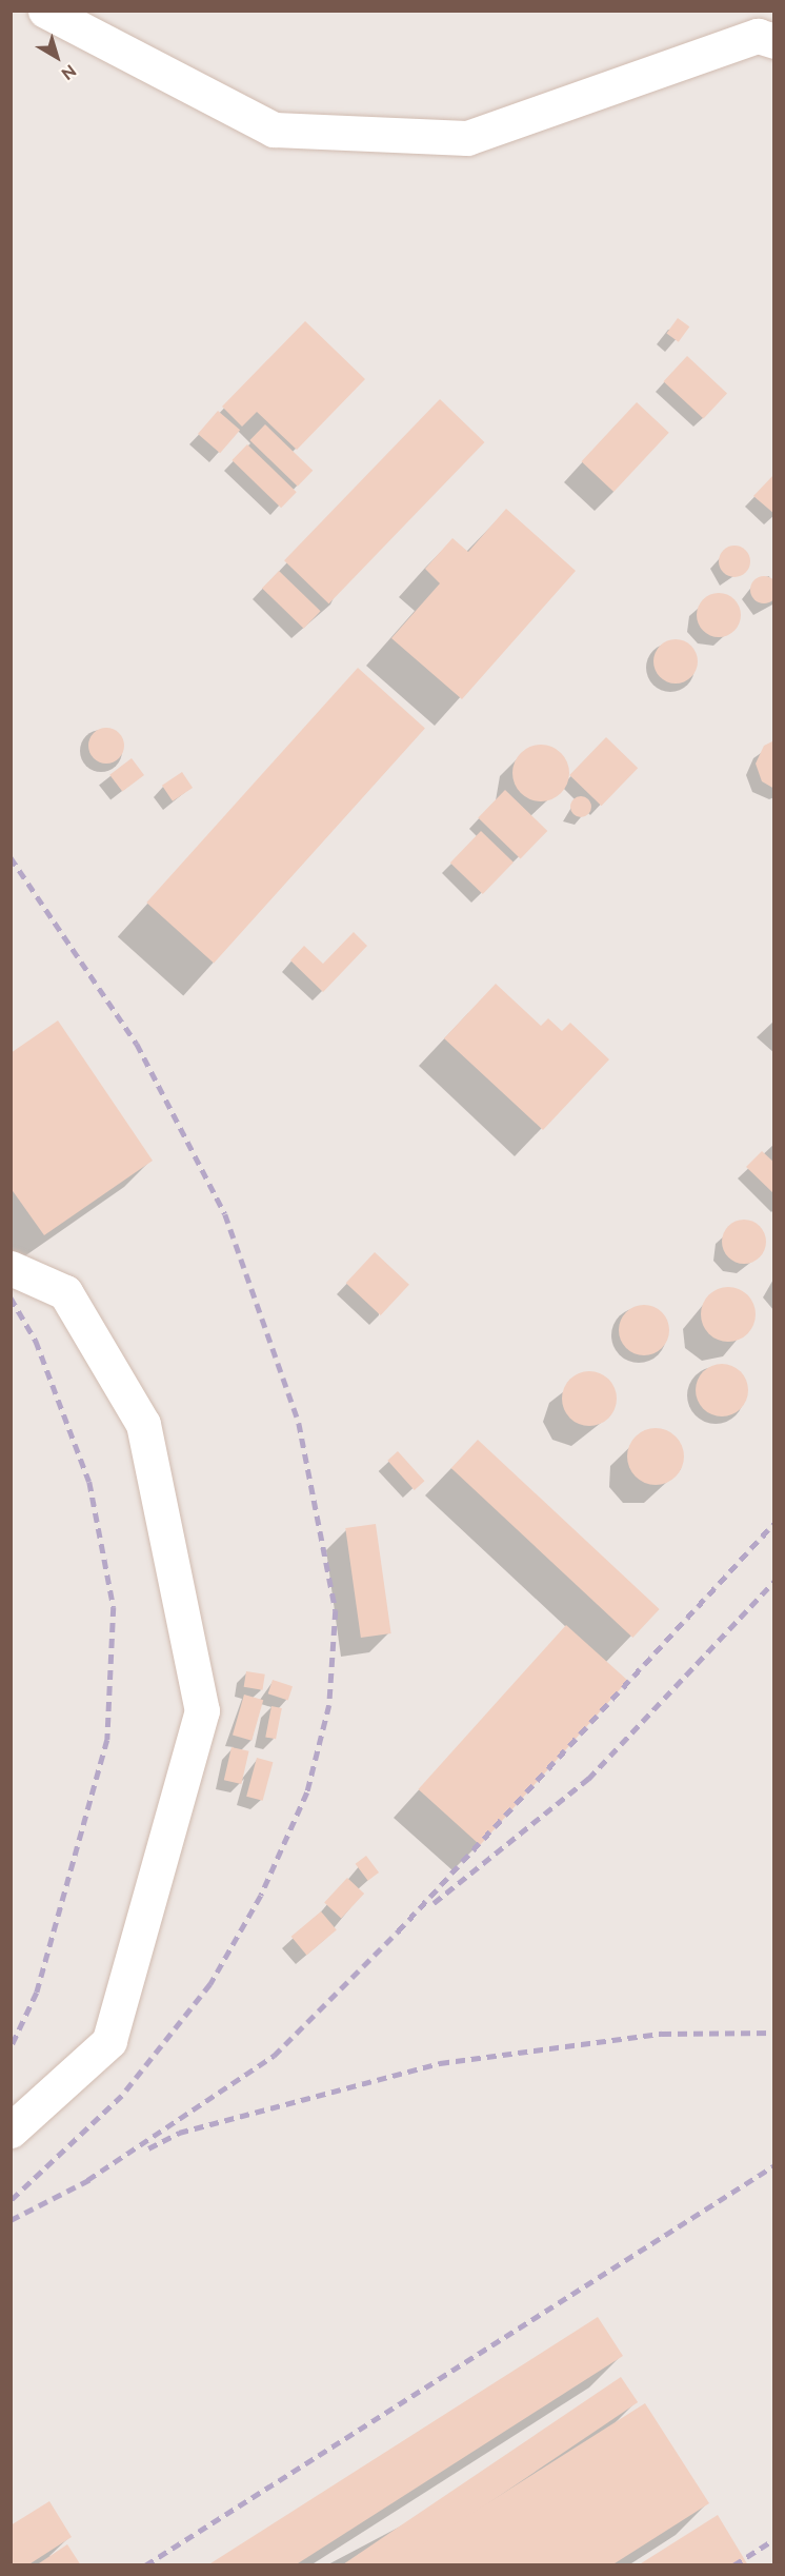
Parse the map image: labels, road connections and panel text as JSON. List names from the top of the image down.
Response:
{
  "north": "bottom right"
}
